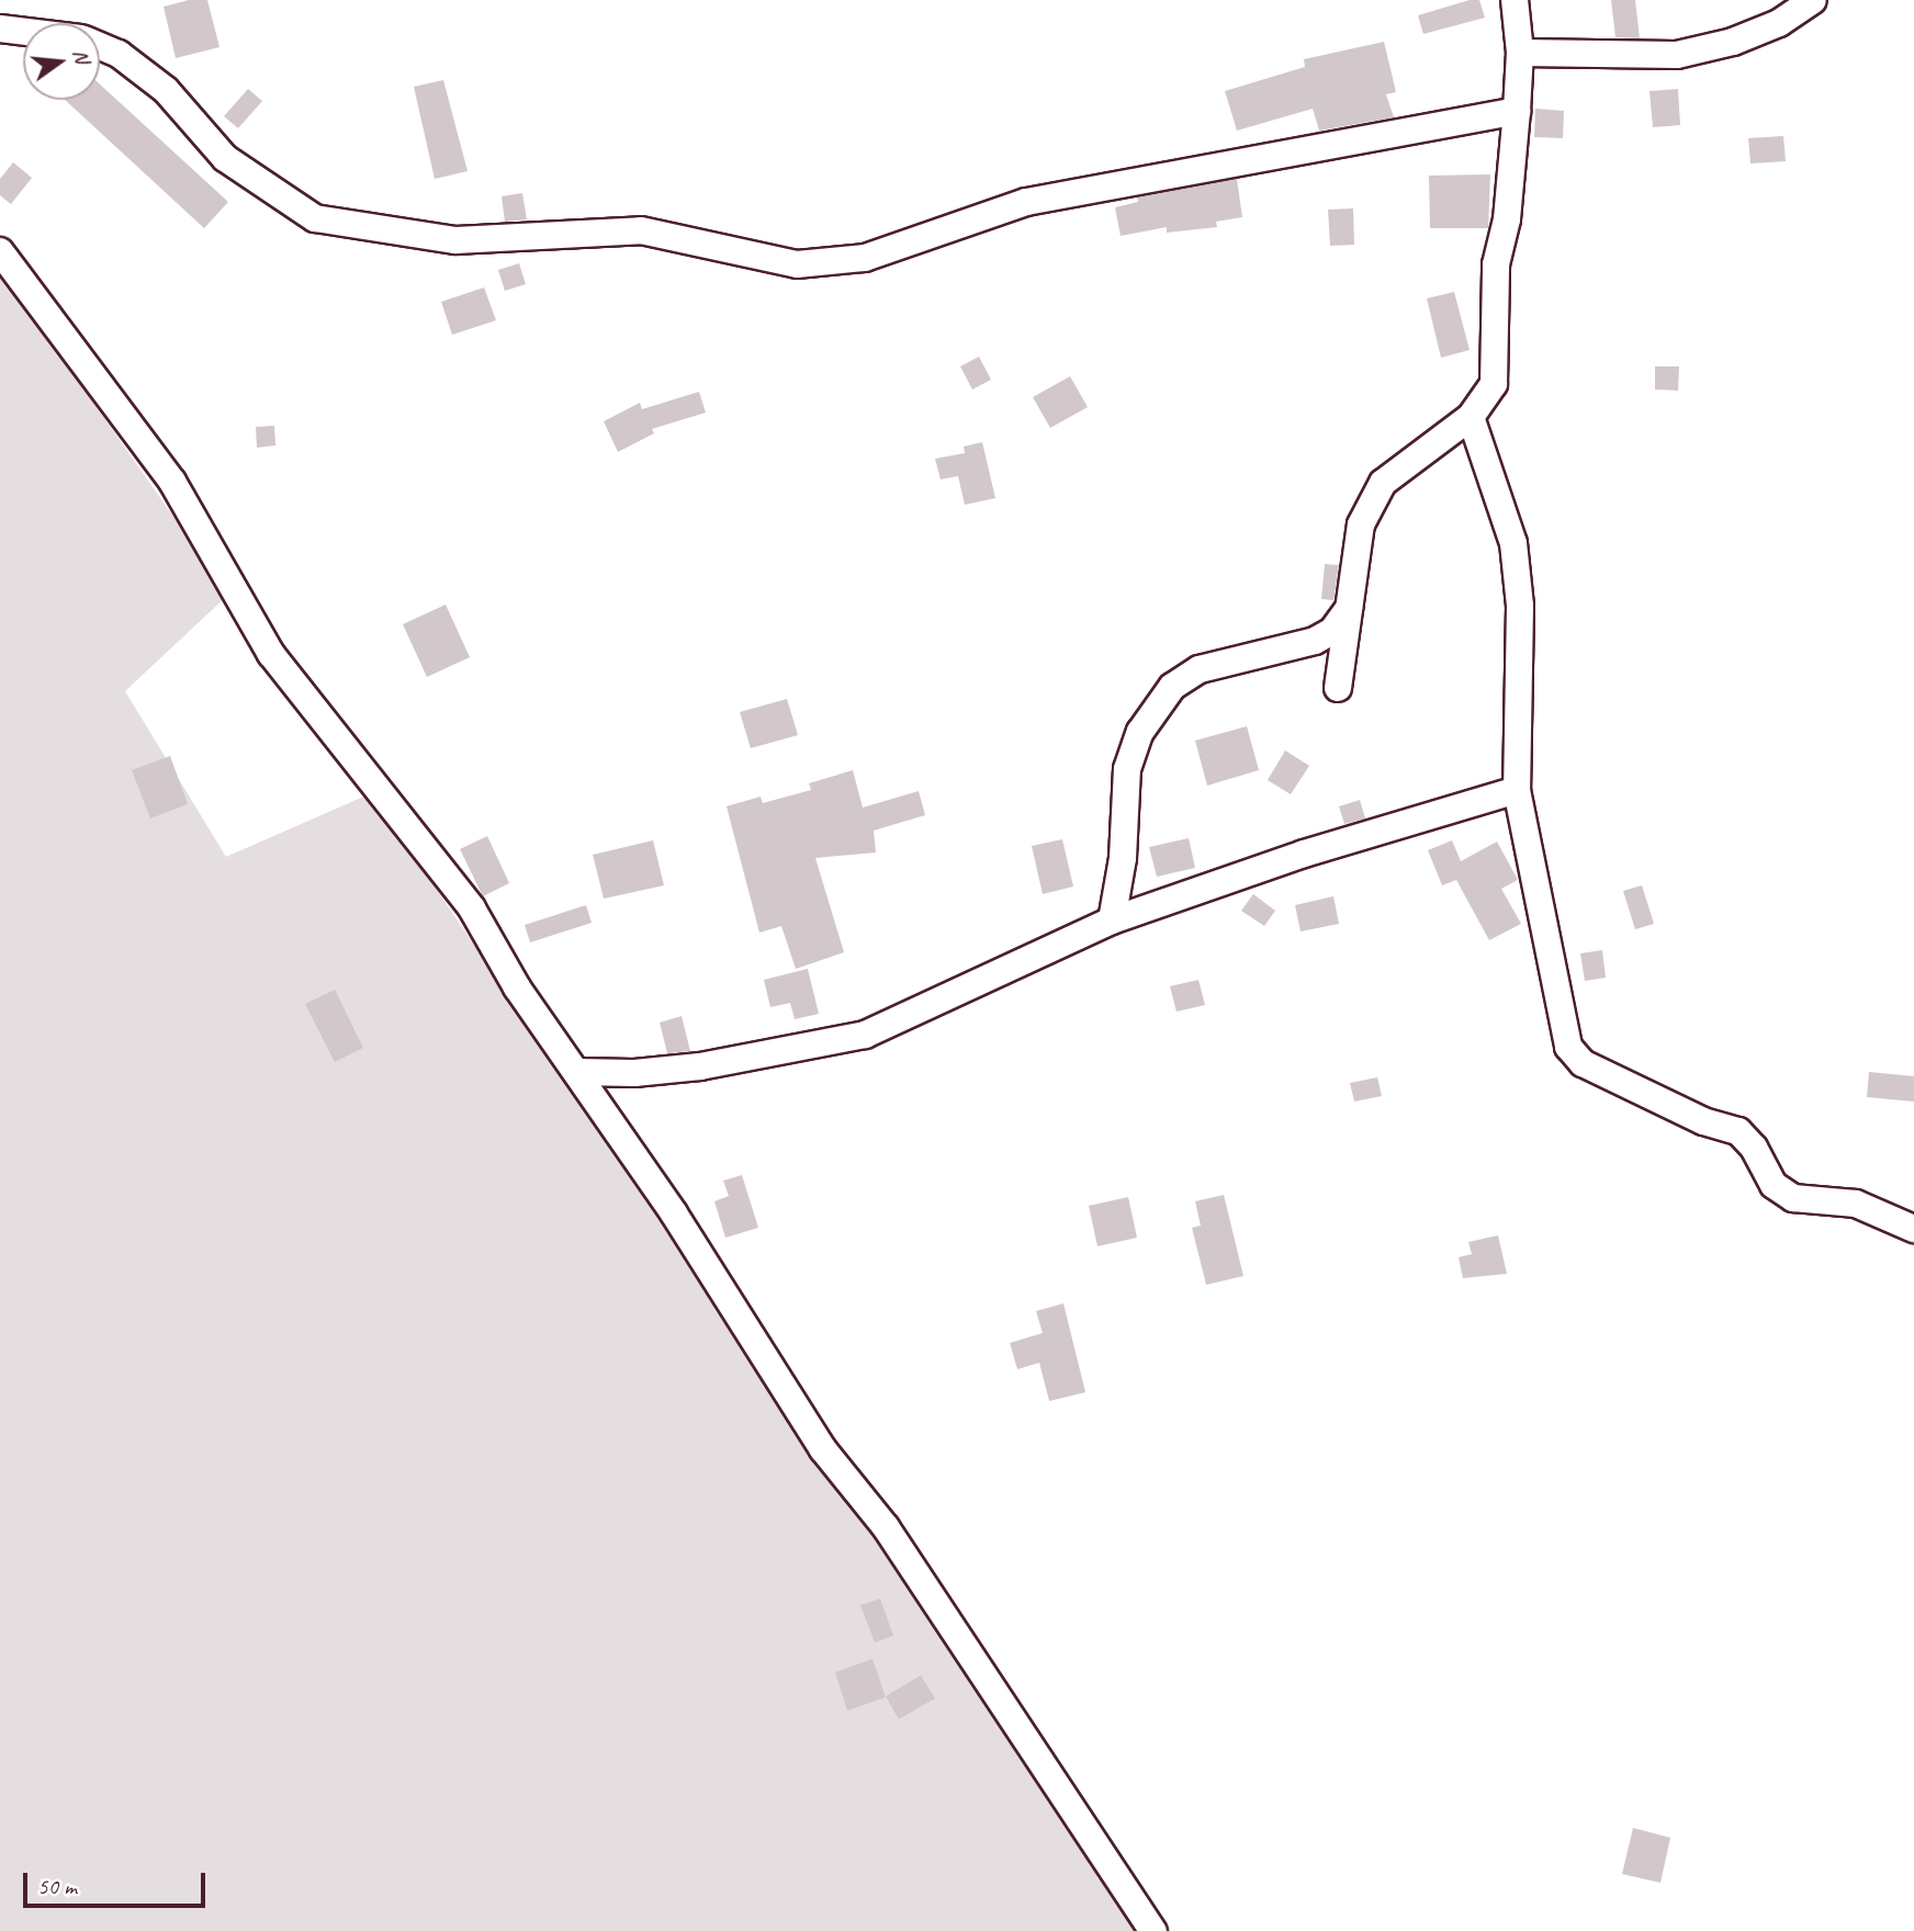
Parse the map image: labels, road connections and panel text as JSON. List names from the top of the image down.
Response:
{
  "scale_bar": "50 m",
  "north": "right"
}
